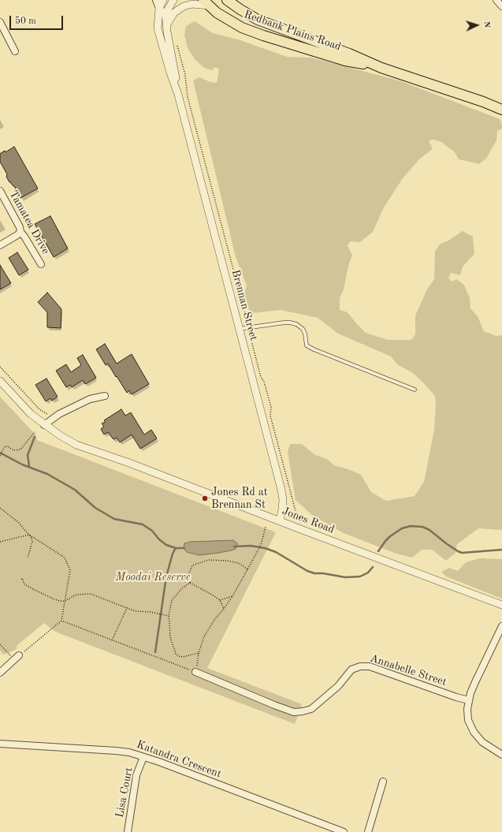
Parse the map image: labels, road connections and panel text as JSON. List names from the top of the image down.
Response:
{
  "streets": {
    "main road": ["Redbank Plains Road"],
    "street": [
      "Tamatea Drive",
      "Brennan Street",
      "Jones Road",
      "Annabelle Street",
      "Katandra Crescent",
      "Lisa Court"
    ]
  },
  "crossings": [
    ["Brennan Street", "Jones Road"],
    ["Katandra Crescent", "Lisa Court"]
  ],
  "parks": ["Moodai Reserve"],
  "places": ["Jones Rd at Brennan St"],
  "scale_bar": "50 m",
  "north": "right"
}
